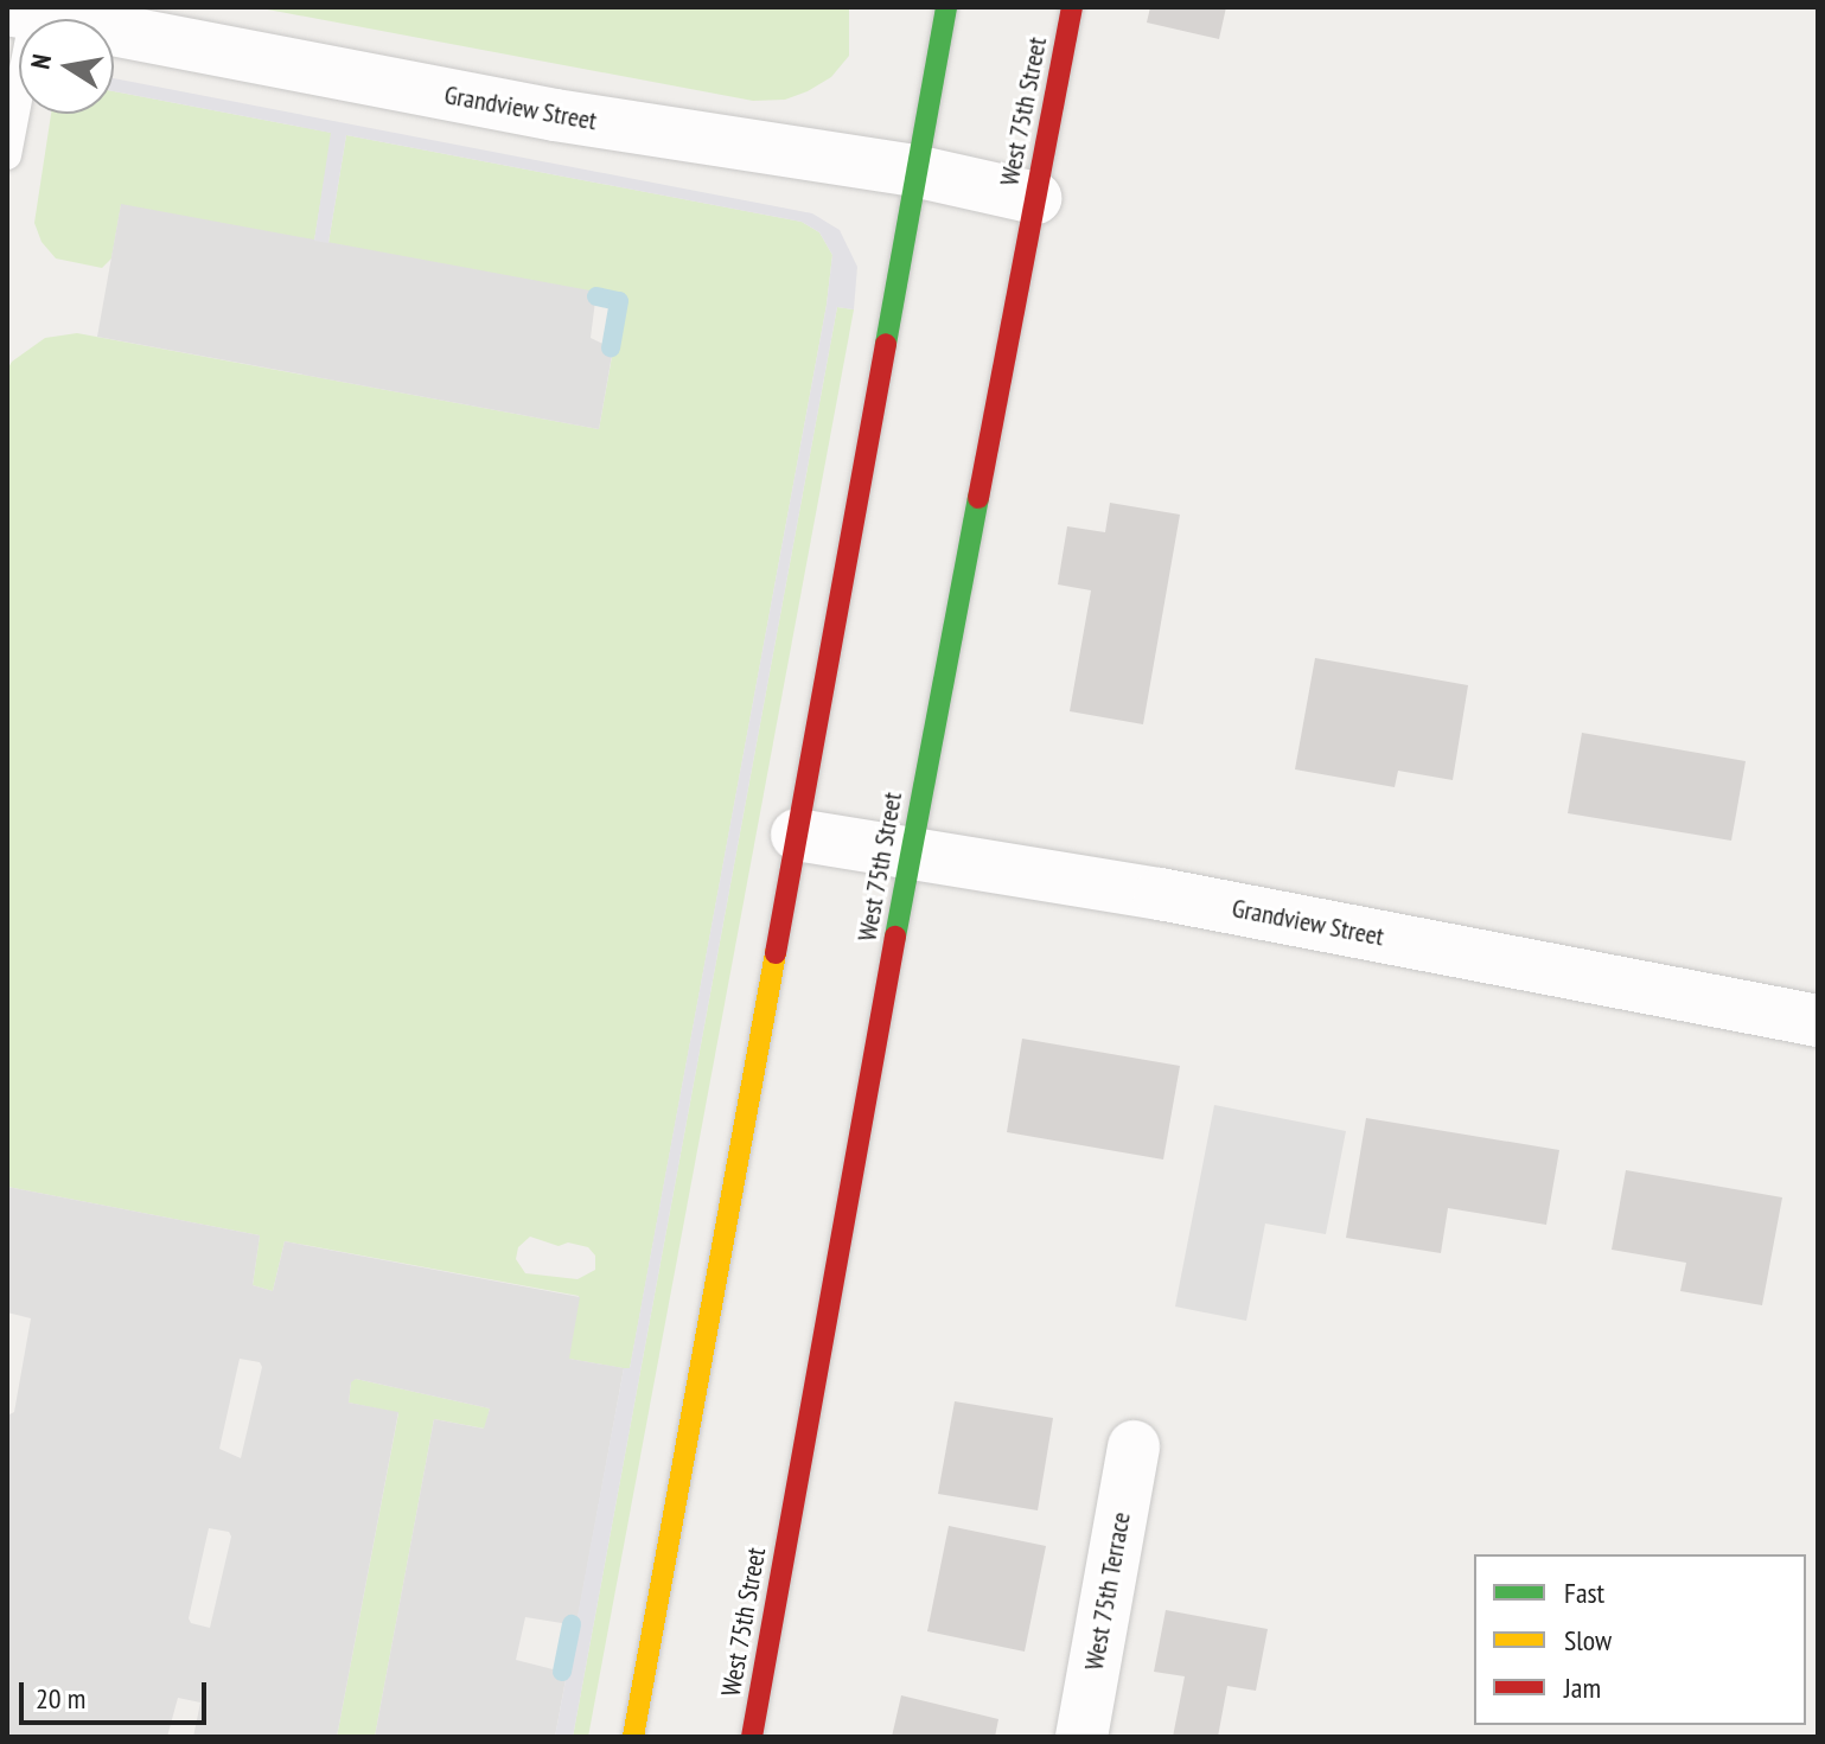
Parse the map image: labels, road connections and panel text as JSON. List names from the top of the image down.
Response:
{
  "streets": {
    "main road": ["West 75th Street"],
    "street": ["Grandview Street", "West 75th Terrace"]
  },
  "crossings": [
    ["Grandview Street", "West 75th Street"]
  ],
  "legend": ["Fast", "Slow", "Jam"],
  "scale_bar": "20 m",
  "north": "left"
}
